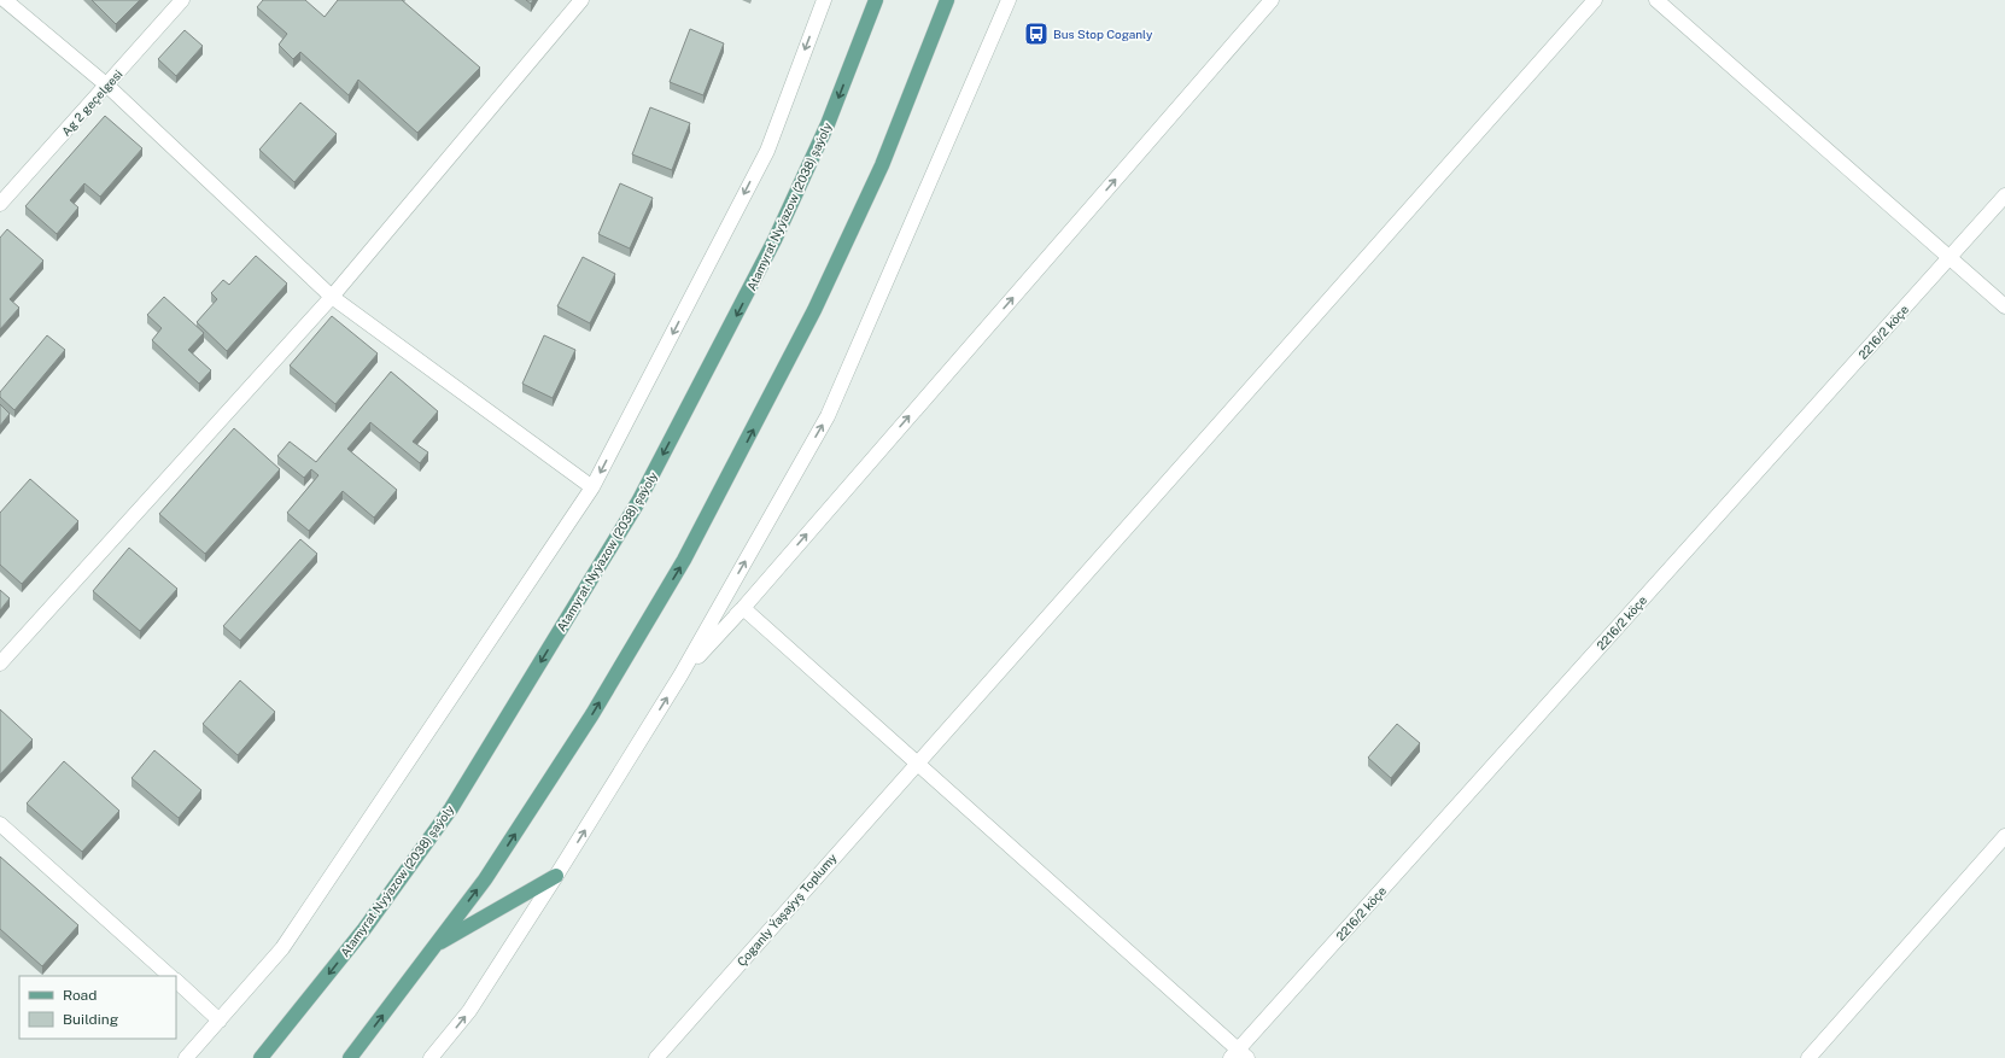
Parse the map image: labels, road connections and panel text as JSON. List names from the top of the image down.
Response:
{
  "streets": {
    "main road": ["Atamyrat Nyýazow (2038) şaýoly"],
    "street": ["Ag 2 geçelgesi", "2216/2 köçe", "Çoganly Ýaşaýyş Toplumy"]
  },
  "places": {
    "bus stop": ["Bus Stop Coganly"]
  },
  "legend": ["Road", "Building"]
}
